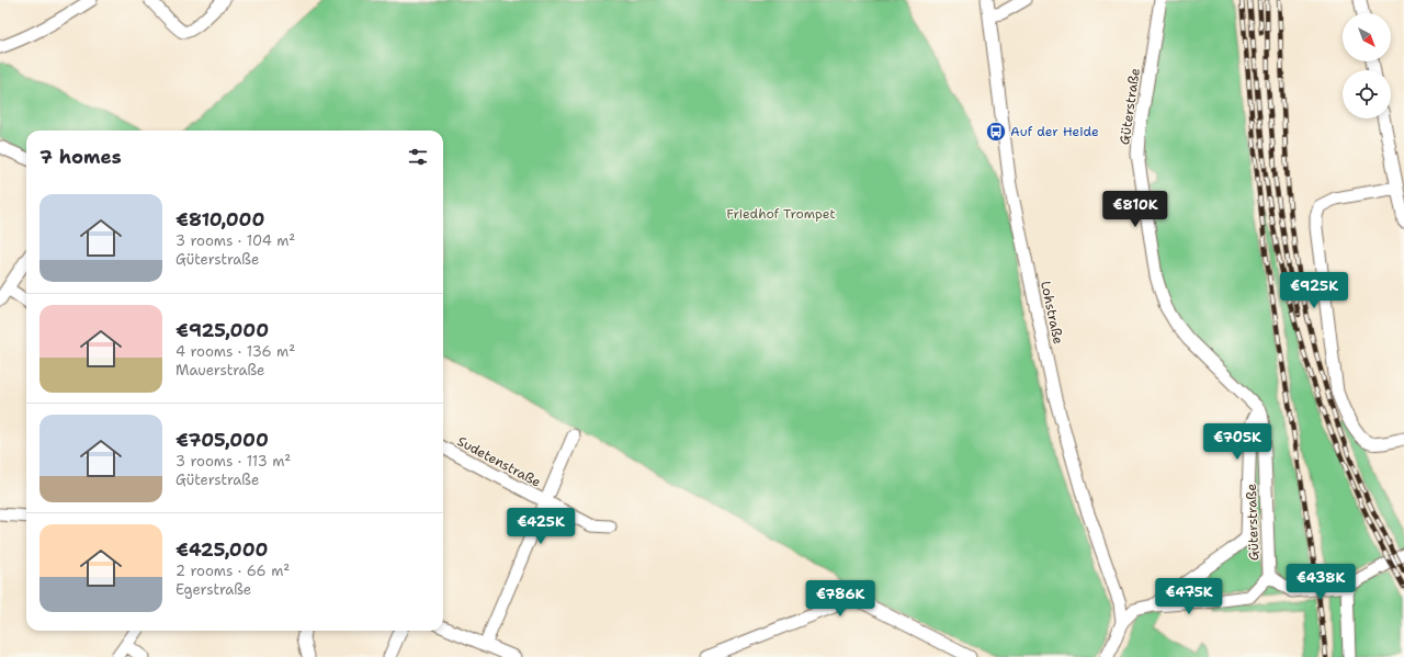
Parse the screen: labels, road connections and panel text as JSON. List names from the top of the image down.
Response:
{
  "streets": {
    "street": ["Güterstraße", "Lohstraße", "Sudetenstraße"]
  },
  "parks": ["Friedhof Trompet"],
  "places": {
    "bus stop": ["Auf der Heide"]
  },
  "north": "bottom right",
  "page": {
    "heading": "7 homes",
    "list": [
      {
        "name": "€810,000",
        "note": "3 rooms · 104 m² · Güterstraße"
      },
      {
        "name": "€925,000",
        "note": "4 rooms · 136 m² · Mauerstraße"
      },
      {
        "name": "€705,000",
        "note": "3 rooms · 113 m² · Güterstraße"
      },
      {
        "name": "€425,000",
        "note": "2 rooms · 66 m² · Egerstraße"
      }
    ],
    "price": [
      "€810K",
      "€925K",
      "€705K",
      "€425K",
      "€438K",
      "€475K",
      "€786K"
    ]
  }
}
